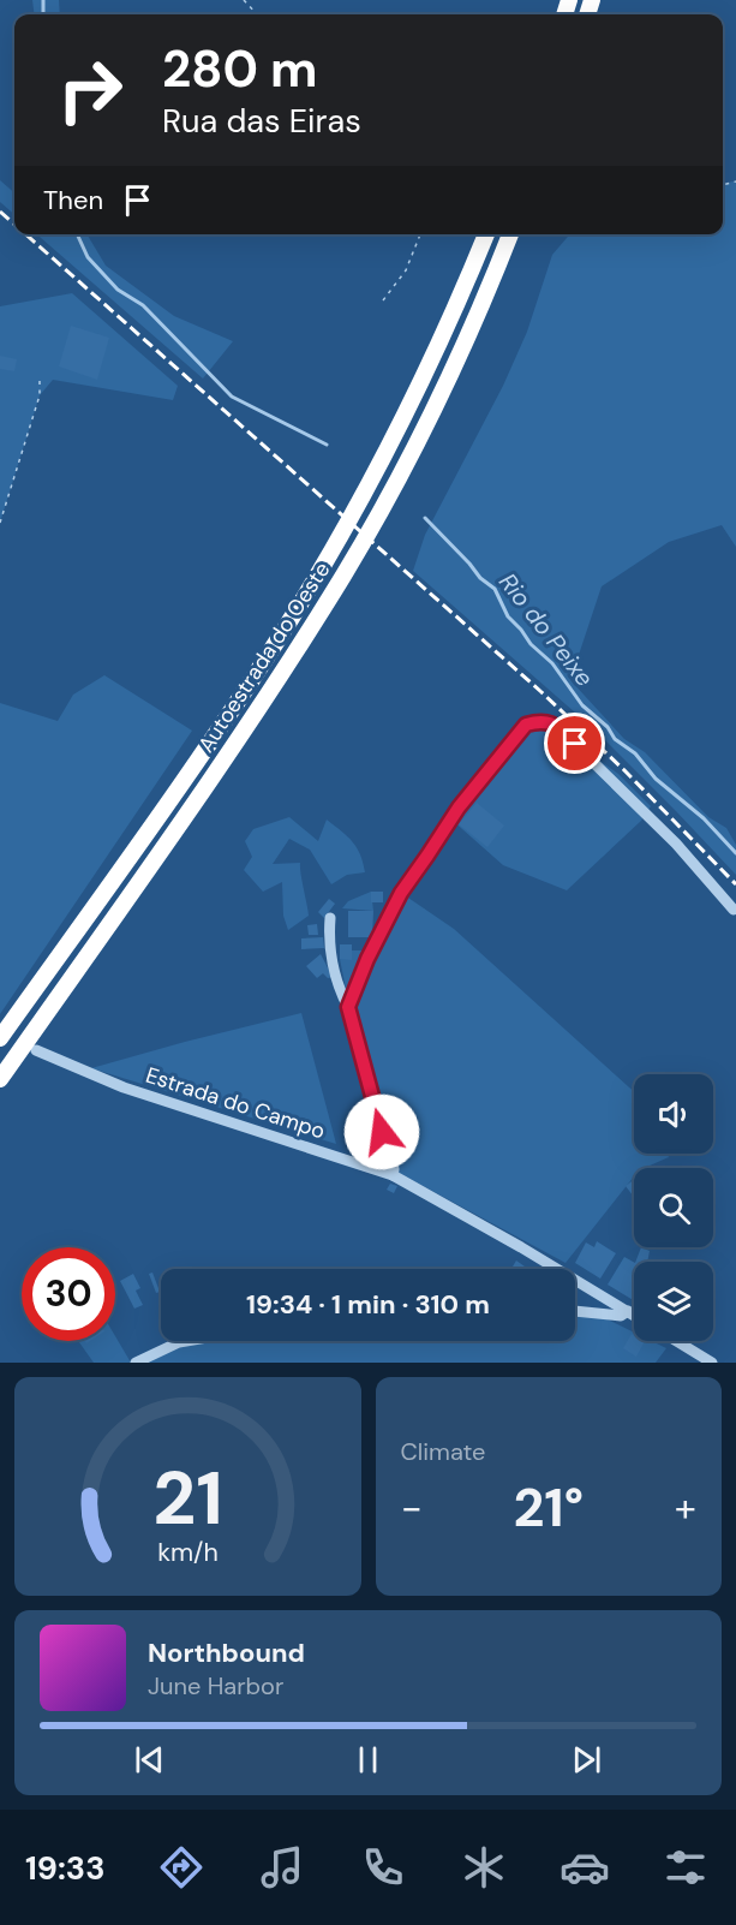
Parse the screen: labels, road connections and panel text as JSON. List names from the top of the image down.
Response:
{
  "streets": {
    "highway": ["Autoestrada do Oeste"],
    "street": ["Estrada do Campo"]
  },
  "water": ["Rio do Peixe"],
  "page": {
    "turn": ["280 m", "Rua das Eiras"],
    "then": "Then",
    "limit": "30",
    "trip": "19:34 · 1 min · 310 m",
    "tile": "Climate",
    "heat": ["−", "21°", "+"],
    "song": ["Northbound", "June Harbor"],
    "tabs": "19:33",
    "gauge": ["21", "km/h"]
  }
}
